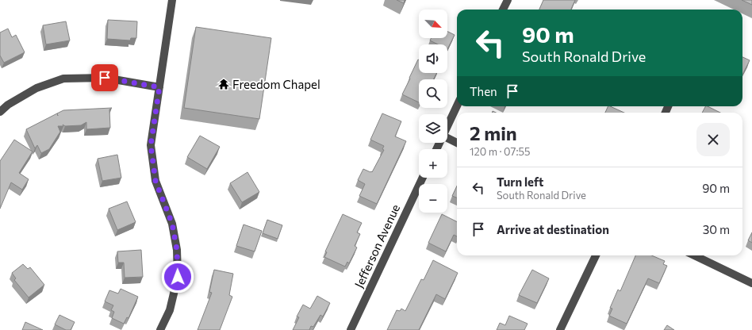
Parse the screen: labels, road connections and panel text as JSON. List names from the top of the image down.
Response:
{
  "streets": {
    "street": ["Jefferson Avenue"]
  },
  "places": {
    "temple": ["Freedom Chapel"]
  },
  "north": "bottom right",
  "page": {
    "map_buttons": ["+", "−"],
    "turn": ["90 m", "South Ronald Drive"],
    "then": "Then",
    "heading": ["2 min", "120 m · 07:55"],
    "list": [
      {
        "name": "Turn left",
        "note": "South Ronald Drive",
        "value": "90 m"
      },
      {
        "name": "Arrive at destination",
        "value": "30 m"
      }
    ]
  }
}
